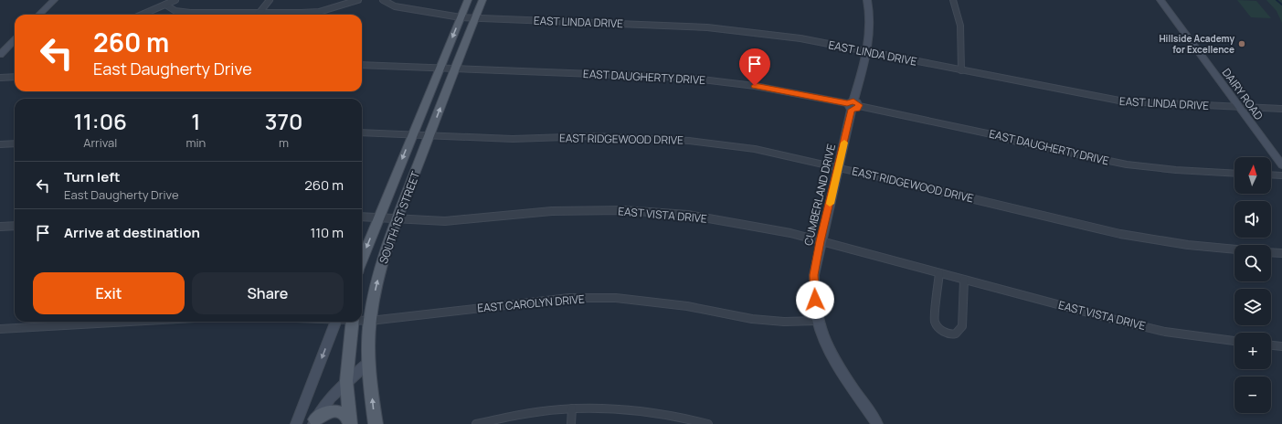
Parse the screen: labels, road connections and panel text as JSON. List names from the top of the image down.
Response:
{
  "streets": {
    "main road": ["SOUTH 1ST STREET"],
    "street": [
      "EAST LINDA DRIVE",
      "EAST DAUGHERTY DRIVE",
      "DAIRY ROAD",
      "EAST RIDGEWOOD DRIVE",
      "CUMBERLAND DRIVE",
      "EAST VISTA DRIVE",
      "EAST CAROLYN DRIVE"
    ]
  },
  "crossings": [
    ["EAST LINDA DRIVE", "DAIRY ROAD"],
    ["EAST LINDA DRIVE", "CUMBERLAND DRIVE"],
    ["EAST LINDA DRIVE", "SOUTH 1ST STREET"],
    ["EAST DAUGHERTY DRIVE", "CUMBERLAND DRIVE"],
    ["EAST DAUGHERTY DRIVE", "SOUTH 1ST STREET"],
    ["EAST RIDGEWOOD DRIVE", "CUMBERLAND DRIVE"],
    ["EAST RIDGEWOOD DRIVE", "SOUTH 1ST STREET"],
    ["CUMBERLAND DRIVE", "EAST VISTA DRIVE"],
    ["CUMBERLAND DRIVE", "EAST CAROLYN DRIVE"],
    ["EAST VISTA DRIVE", "SOUTH 1ST STREET"],
    ["SOUTH 1ST STREET", "EAST CAROLYN DRIVE"]
  ],
  "places": ["Hillside Academy for Excellence"],
  "north": "top",
  "page": {
    "turn": ["260 m", "East Daugherty Drive"],
    "eta": [
      "11:06",
      "Arrival",
      "1",
      "min",
      "370",
      "m"
    ],
    "map_buttons": ["+", "−"],
    "list": [
      {
        "name": "Turn left",
        "note": "East Daugherty Drive",
        "value": "260 m"
      },
      {
        "name": "Arrive at destination",
        "value": "110 m"
      }
    ],
    "buttons": ["Exit", "Share"]
  }
}
